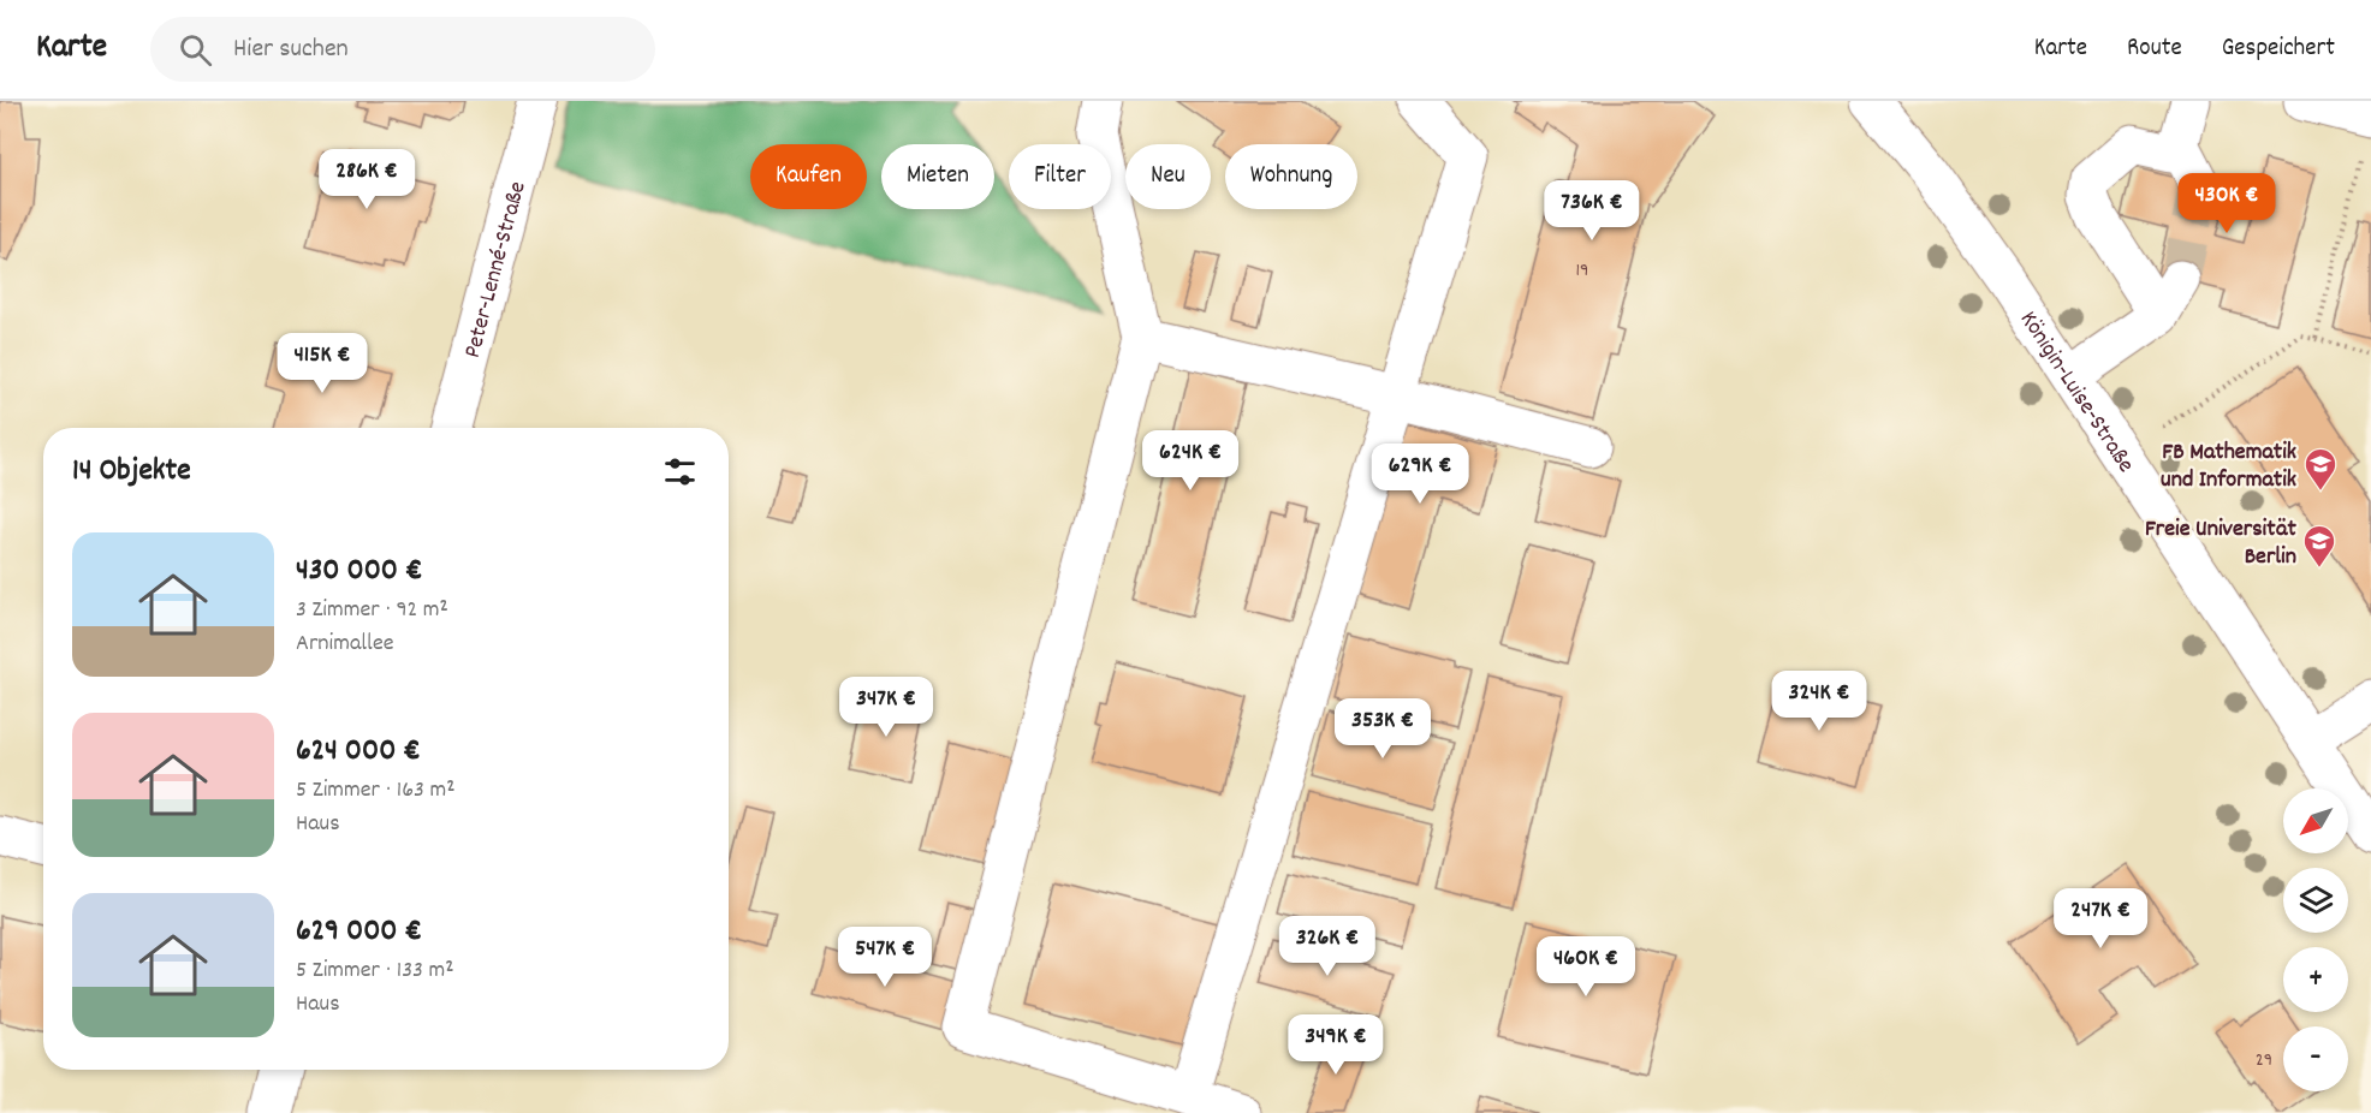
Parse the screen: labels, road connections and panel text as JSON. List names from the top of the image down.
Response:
{
  "streets": {
    "main road": ["Peter-Lenné-Straße", "Königin-Luise-Straße"]
  },
  "places": {
    "school or university": ["FB Mathematik und Informatik", "Freie Universität Berlin"]
  },
  "house_numbers": ["19", "29"],
  "north": "bottom left",
  "page": {
    "header": "Karte",
    "search": "Hier suchen",
    "nav": ["Karte", "Route", "Gespeichert"],
    "chip": [
      "Kaufen",
      "Mieten",
      "Filter",
      "Neu",
      "Wohnung"
    ],
    "price": [
      "286K €",
      "430K €",
      "736K €",
      "415K €",
      "624K €",
      "629K €",
      "324K €",
      "347K €",
      "353K €",
      "247K €",
      "326K €",
      "547K €",
      "460K €",
      "349K €"
    ],
    "heading": "14 Objekte",
    "list": [
      {
        "name": "430 000 €",
        "note": "3 Zimmer · 92 m² · Arnimallee"
      },
      {
        "name": "624 000 €",
        "note": "5 Zimmer · 163 m² · Haus"
      },
      {
        "name": "629 000 €",
        "note": "5 Zimmer · 133 m² · Haus"
      }
    ],
    "map_buttons": ["+", "−"]
  }
}
